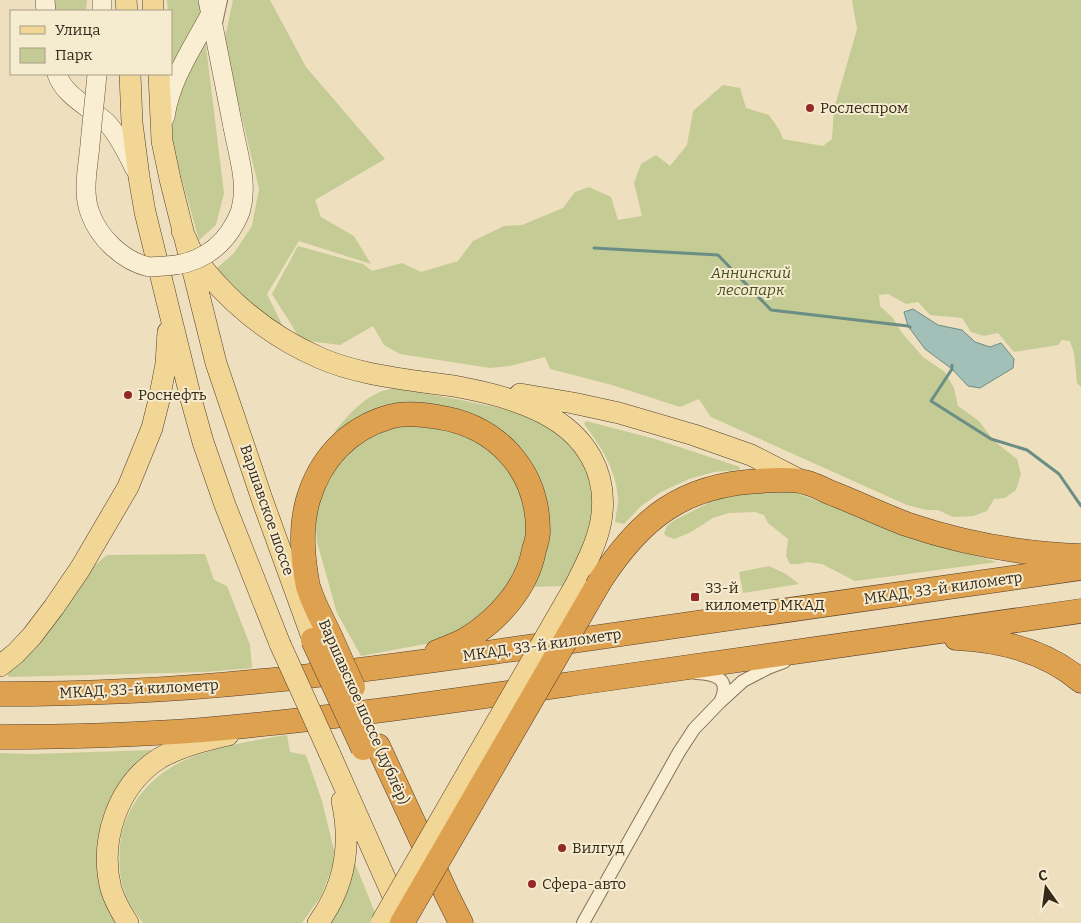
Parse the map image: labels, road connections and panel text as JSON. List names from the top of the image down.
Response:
{
  "streets": {
    "highway": ["Варшавское шоссе", "МКАД, 33-й километр", "Варшавское шоссе (дублёр)"]
  },
  "crossings": [
    ["Варшавское шоссе", "Варшавское шоссе (дублёр)"]
  ],
  "parks": ["Аннинский лесопарк"],
  "places": {
    "other": [
      "Рослеспром",
      "Роснефть",
      "Вилгуд",
      "Сфера-авто"
    ],
    "transit": ["33-й километр МКАД"]
  },
  "legend": ["Улица", "Парк"],
  "north": "top"
}
